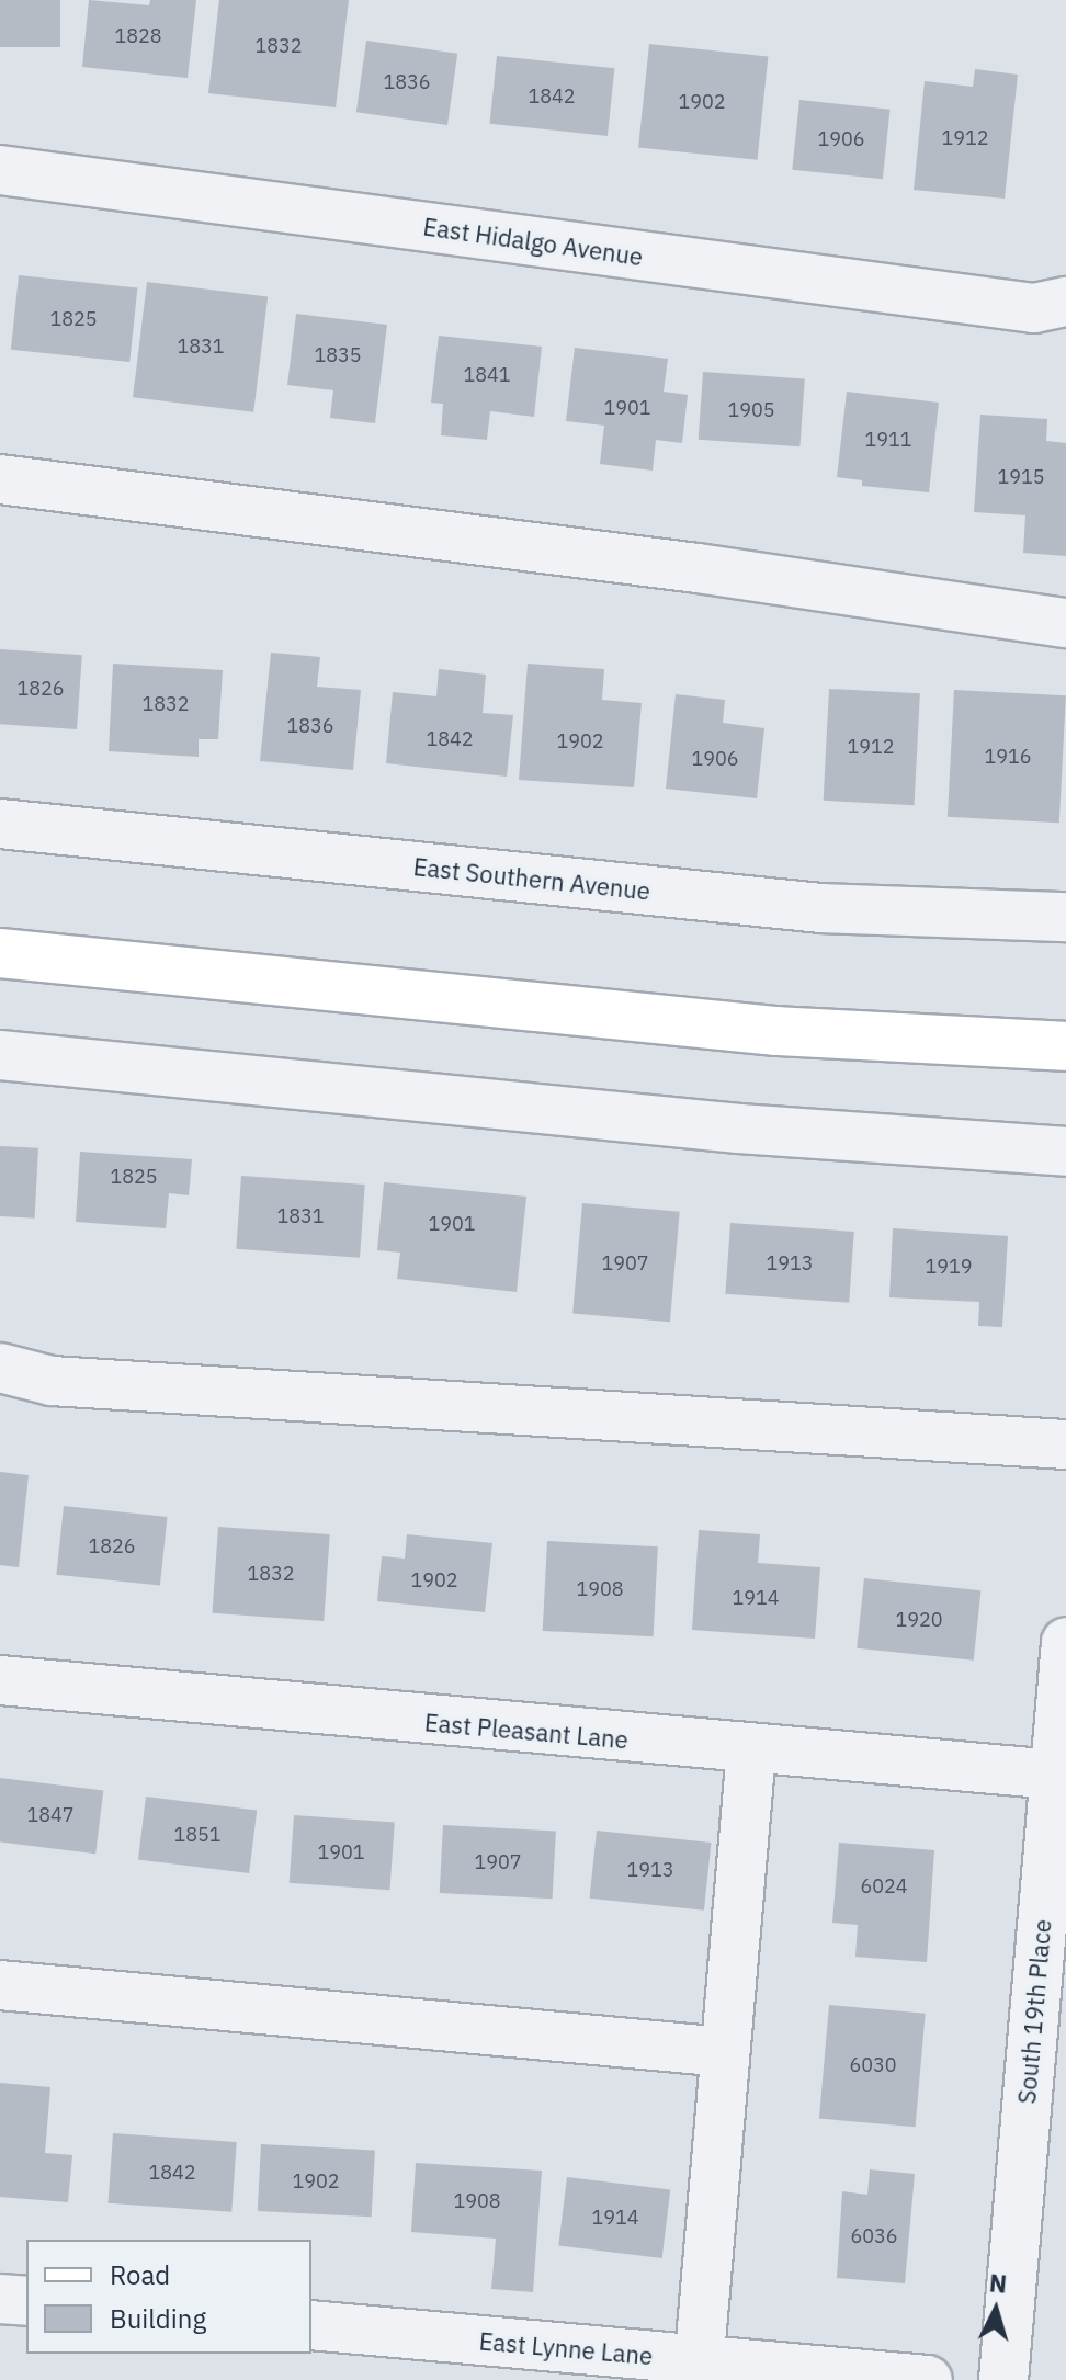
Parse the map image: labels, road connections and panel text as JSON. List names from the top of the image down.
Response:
{
  "streets": {
    "street": [
      "East Hidalgo Avenue",
      "East Southern Avenue",
      "East Pleasant Lane",
      "South 19th Place",
      "East Lynne Lane"
    ]
  },
  "crossings": [
    ["East Pleasant Lane", "South 19th Place"]
  ],
  "house_numbers": [
    "1828",
    "1832",
    "1836",
    "1842",
    "1902",
    "1912",
    "1906",
    "1825",
    "1831",
    "1835",
    "1841",
    "1901",
    "1905",
    "1911",
    "1915",
    "1826",
    "1832",
    "1836",
    "1842",
    "1902",
    "1912",
    "1916",
    "1906",
    "1825",
    "1831",
    "1901",
    "1907",
    "1913",
    "1919",
    "1826",
    "1832",
    "1902",
    "1908",
    "1914",
    "1920",
    "1847",
    "1851",
    "1901",
    "1907",
    "1913",
    "6024",
    "6030",
    "1842",
    "1902",
    "1908",
    "1914",
    "6036"
  ],
  "legend": ["Road", "Building"],
  "north": "top"
}
